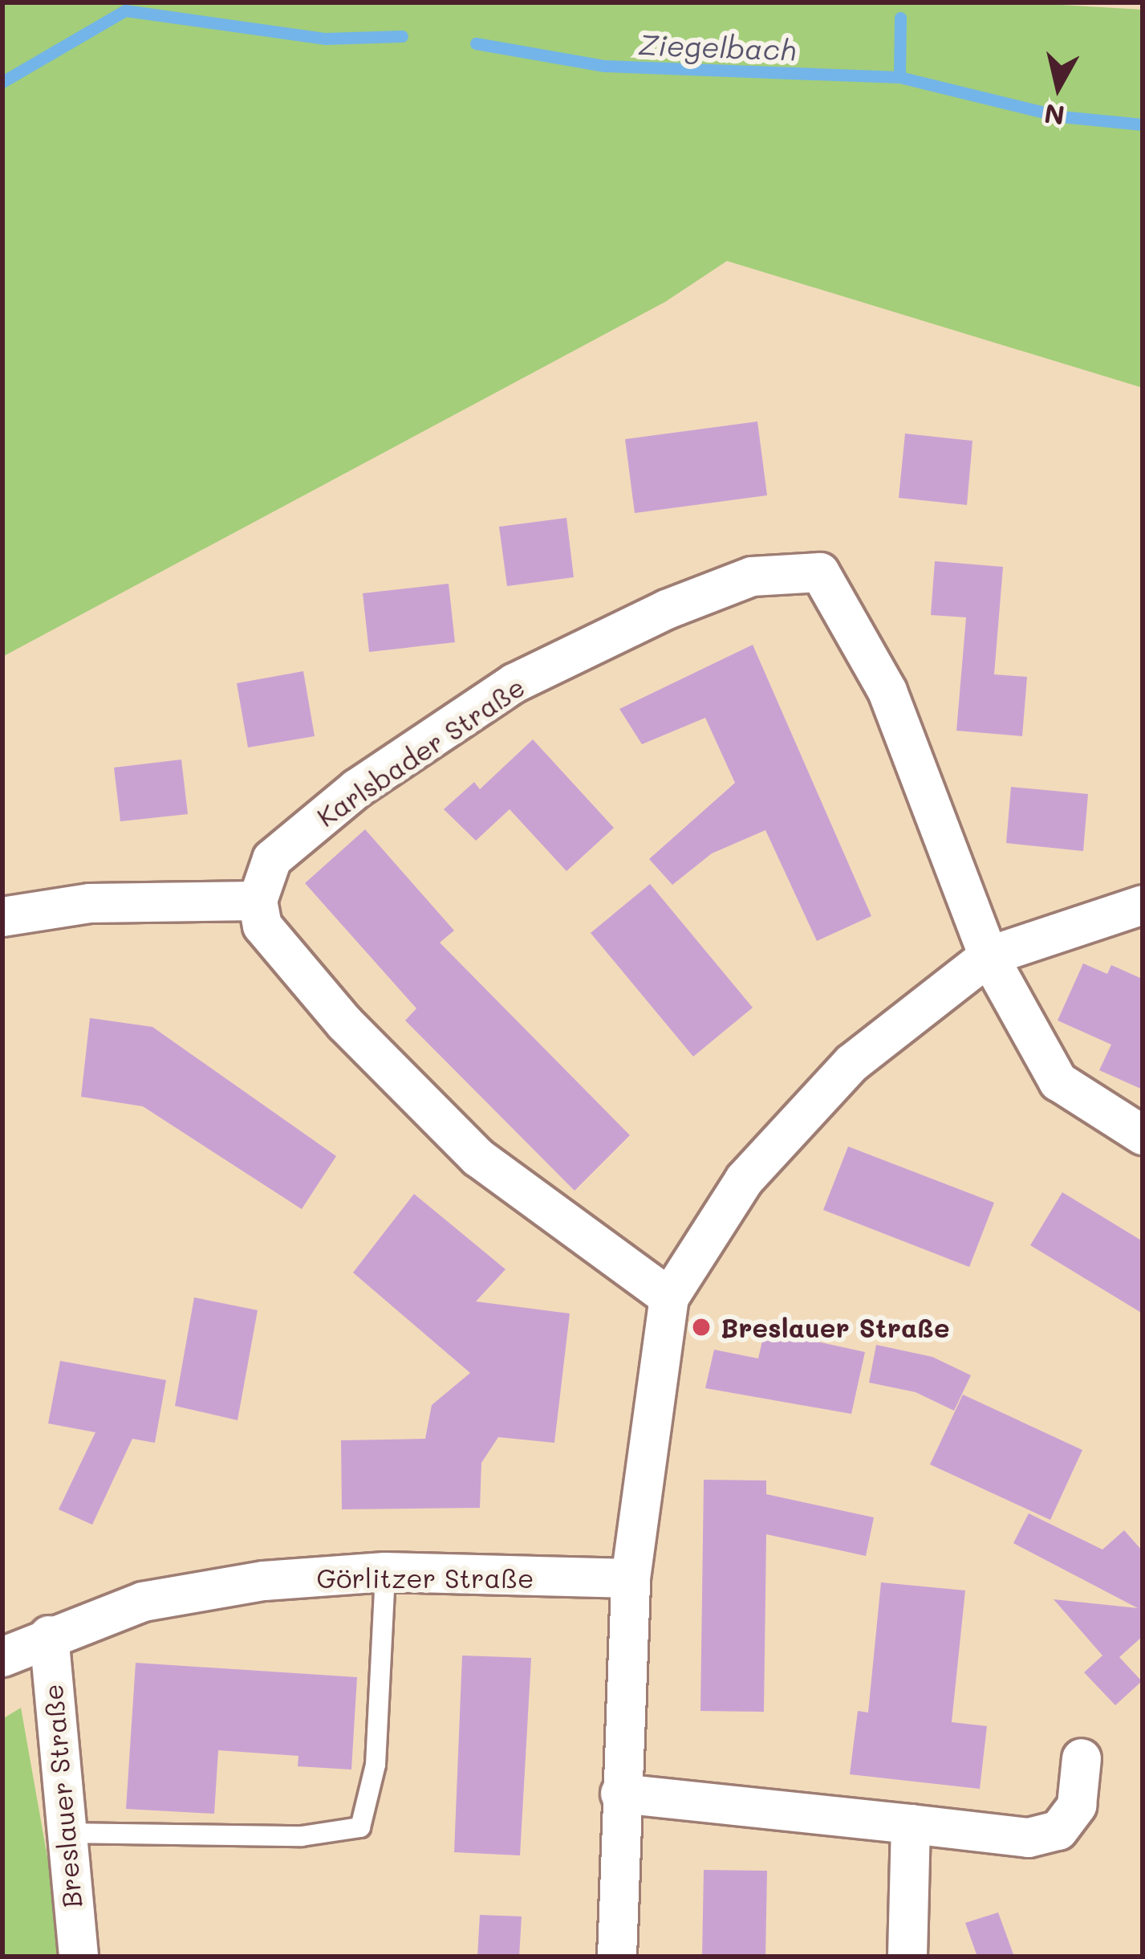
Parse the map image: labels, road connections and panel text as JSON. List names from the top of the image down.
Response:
{
  "streets": {
    "street": ["Karlsbader Straße", "Görlitzer Straße", "Breslauer Straße"]
  },
  "crossings": [
    ["Görlitzer Straße", "Breslauer Straße"]
  ],
  "water": ["Ziegelbach"],
  "places": ["Breslauer Straße"],
  "north": "bottom"
}
